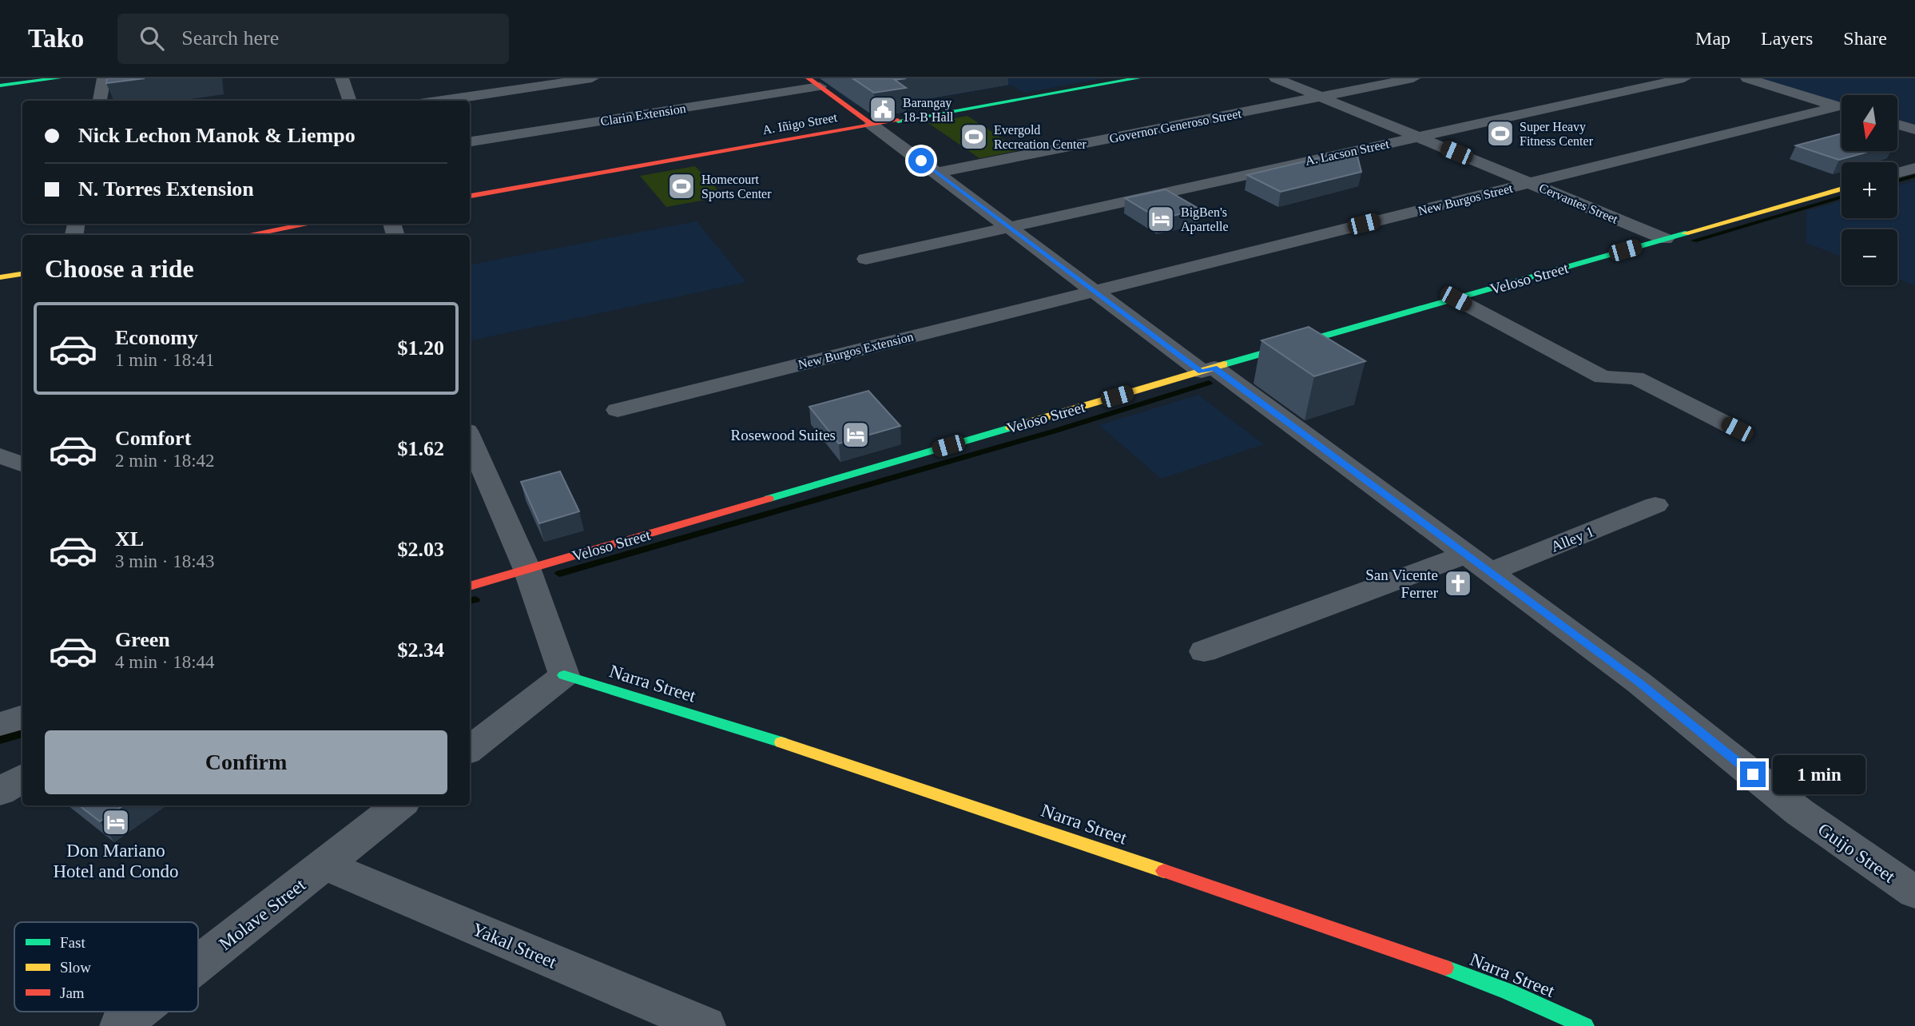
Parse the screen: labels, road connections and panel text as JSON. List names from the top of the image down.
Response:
{
  "streets": {
    "street": [
      "Clarin Extension",
      "A. Iñigo Street",
      "Governor Generoso Street",
      "A. Lacson Street",
      "New Burgos Street",
      "Cervantes Street",
      "Veloso Street",
      "New Burgos Extension",
      "Alley 1",
      "Narra Street",
      "Guijo Street",
      "Molave Street",
      "Yakal Street"
    ]
  },
  "crossings": [
    ["A. Iñigo Street", "Guijo Street"],
    ["Governor Generoso Street", "Cervantes Street"],
    ["Governor Generoso Street", "Guijo Street"],
    ["A. Lacson Street", "Cervantes Street"],
    ["A. Lacson Street", "Guijo Street"],
    ["New Burgos Street", "Cervantes Street"],
    ["New Burgos Street", "New Burgos Extension"],
    ["New Burgos Street", "Guijo Street"],
    ["Cervantes Street", "Veloso Street"],
    ["Veloso Street", "Guijo Street"],
    ["New Burgos Extension", "Guijo Street"],
    ["Alley 1", "Guijo Street"],
    ["Molave Street", "Yakal Street"]
  ],
  "places": {
    "public building": ["Barangay 18-B Hall"],
    "sports": ["Super Heavy Fitness Center", "Evergold Recreation Center", "Homecourt Sports Center"],
    "hotel": ["BigBen's Apartelle", "Rosewood Suites", "Don Mariano Hotel and Condo"],
    "church": ["San Vicente Ferrer"]
  },
  "legend": ["Fast", "Slow", "Jam"],
  "north": "bottom",
  "page": {
    "header": "Tako",
    "search": "Search here",
    "nav": ["Map", "Layers", "Share"],
    "map_buttons": ["+", "−"],
    "banner": ["Nick Lechon Manok & Liempo", "N. Torres Extension"],
    "heading": "Choose a ride",
    "list": [
      {
        "name": "Economy",
        "note": "1 min · 18:41",
        "value": "$1.20"
      },
      {
        "name": "Comfort",
        "note": "2 min · 18:42",
        "value": "$1.62"
      },
      {
        "name": "XL",
        "note": "3 min · 18:43",
        "value": "$2.03"
      },
      {
        "name": "Green",
        "note": "4 min · 18:44",
        "value": "$2.34"
      }
    ],
    "buttons": "Confirm",
    "bubble": "1 min"
  }
}
